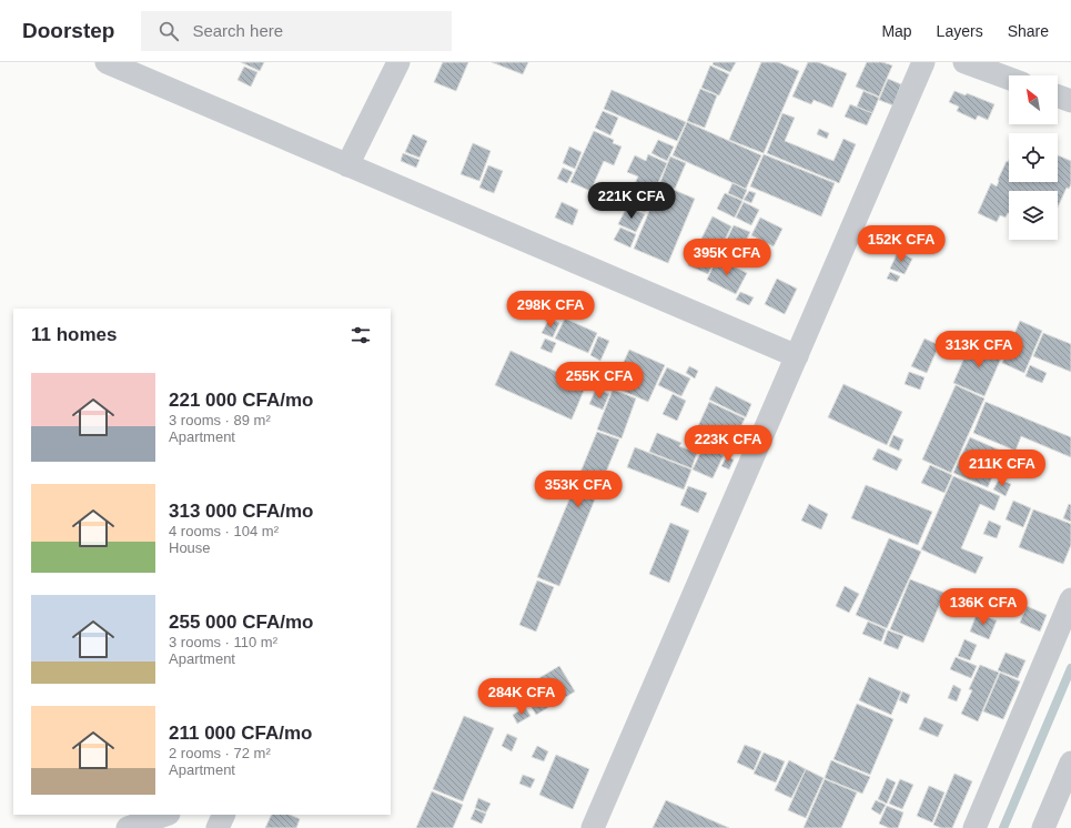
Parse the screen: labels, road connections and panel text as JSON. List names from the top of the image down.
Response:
{
  "north": "top left",
  "page": {
    "header": "Doorstep",
    "search": "Search here",
    "nav": ["Map", "Layers", "Share"],
    "price": [
      "221K CFA",
      "152K CFA",
      "395K CFA",
      "298K CFA",
      "313K CFA",
      "255K CFA",
      "223K CFA",
      "211K CFA",
      "353K CFA",
      "136K CFA",
      "284K CFA"
    ],
    "heading": "11 homes",
    "list": [
      {
        "name": "221 000 CFA/mo",
        "note": "3 rooms · 89 m² · Apartment"
      },
      {
        "name": "313 000 CFA/mo",
        "note": "4 rooms · 104 m² · House"
      },
      {
        "name": "255 000 CFA/mo",
        "note": "3 rooms · 110 m² · Apartment"
      },
      {
        "name": "211 000 CFA/mo",
        "note": "2 rooms · 72 m² · Apartment"
      }
    ]
  }
}
